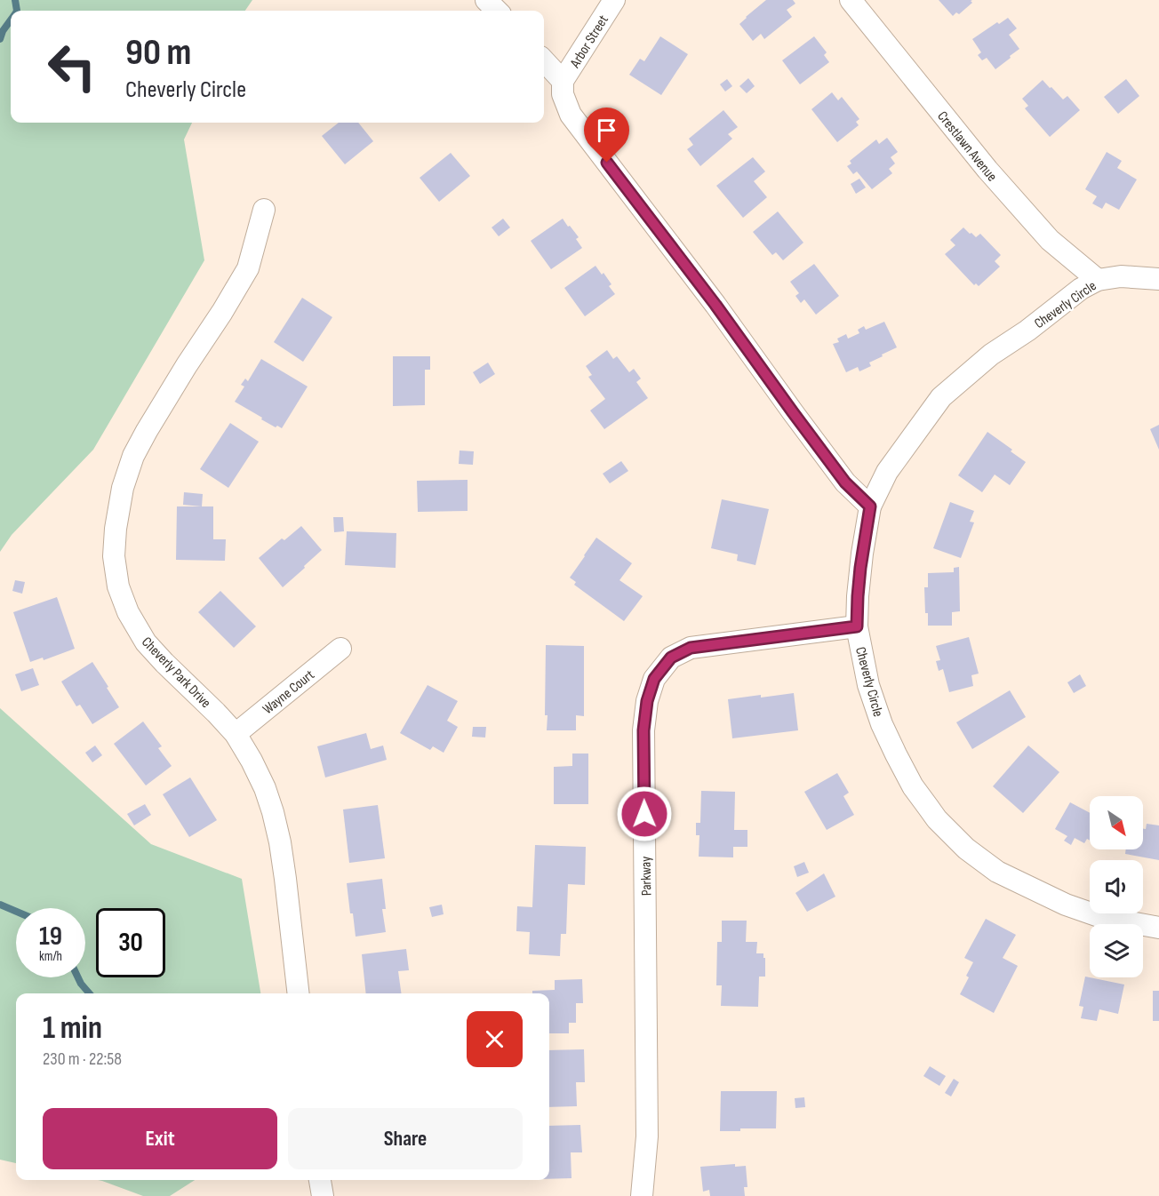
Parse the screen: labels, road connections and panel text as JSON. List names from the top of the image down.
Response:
{
  "streets": {
    "street": [
      "Arbor Street",
      "Crestlawn Avenue",
      "Cheverly Circle",
      "Cheverly Park Drive",
      "Wayne Court",
      "Parkway"
    ]
  },
  "crossings": [
    ["Crestlawn Avenue", "Cheverly Circle"],
    ["Cheverly Circle", "Parkway"],
    ["Cheverly Park Drive", "Wayne Court"]
  ],
  "north": "bottom right",
  "page": {
    "turn": ["90 m", "Cheverly Circle"],
    "speed": "19 km/h",
    "limit": "30",
    "heading": ["1 min", "230 m · 22:58"],
    "buttons": ["Exit", "Share"]
  }
}
